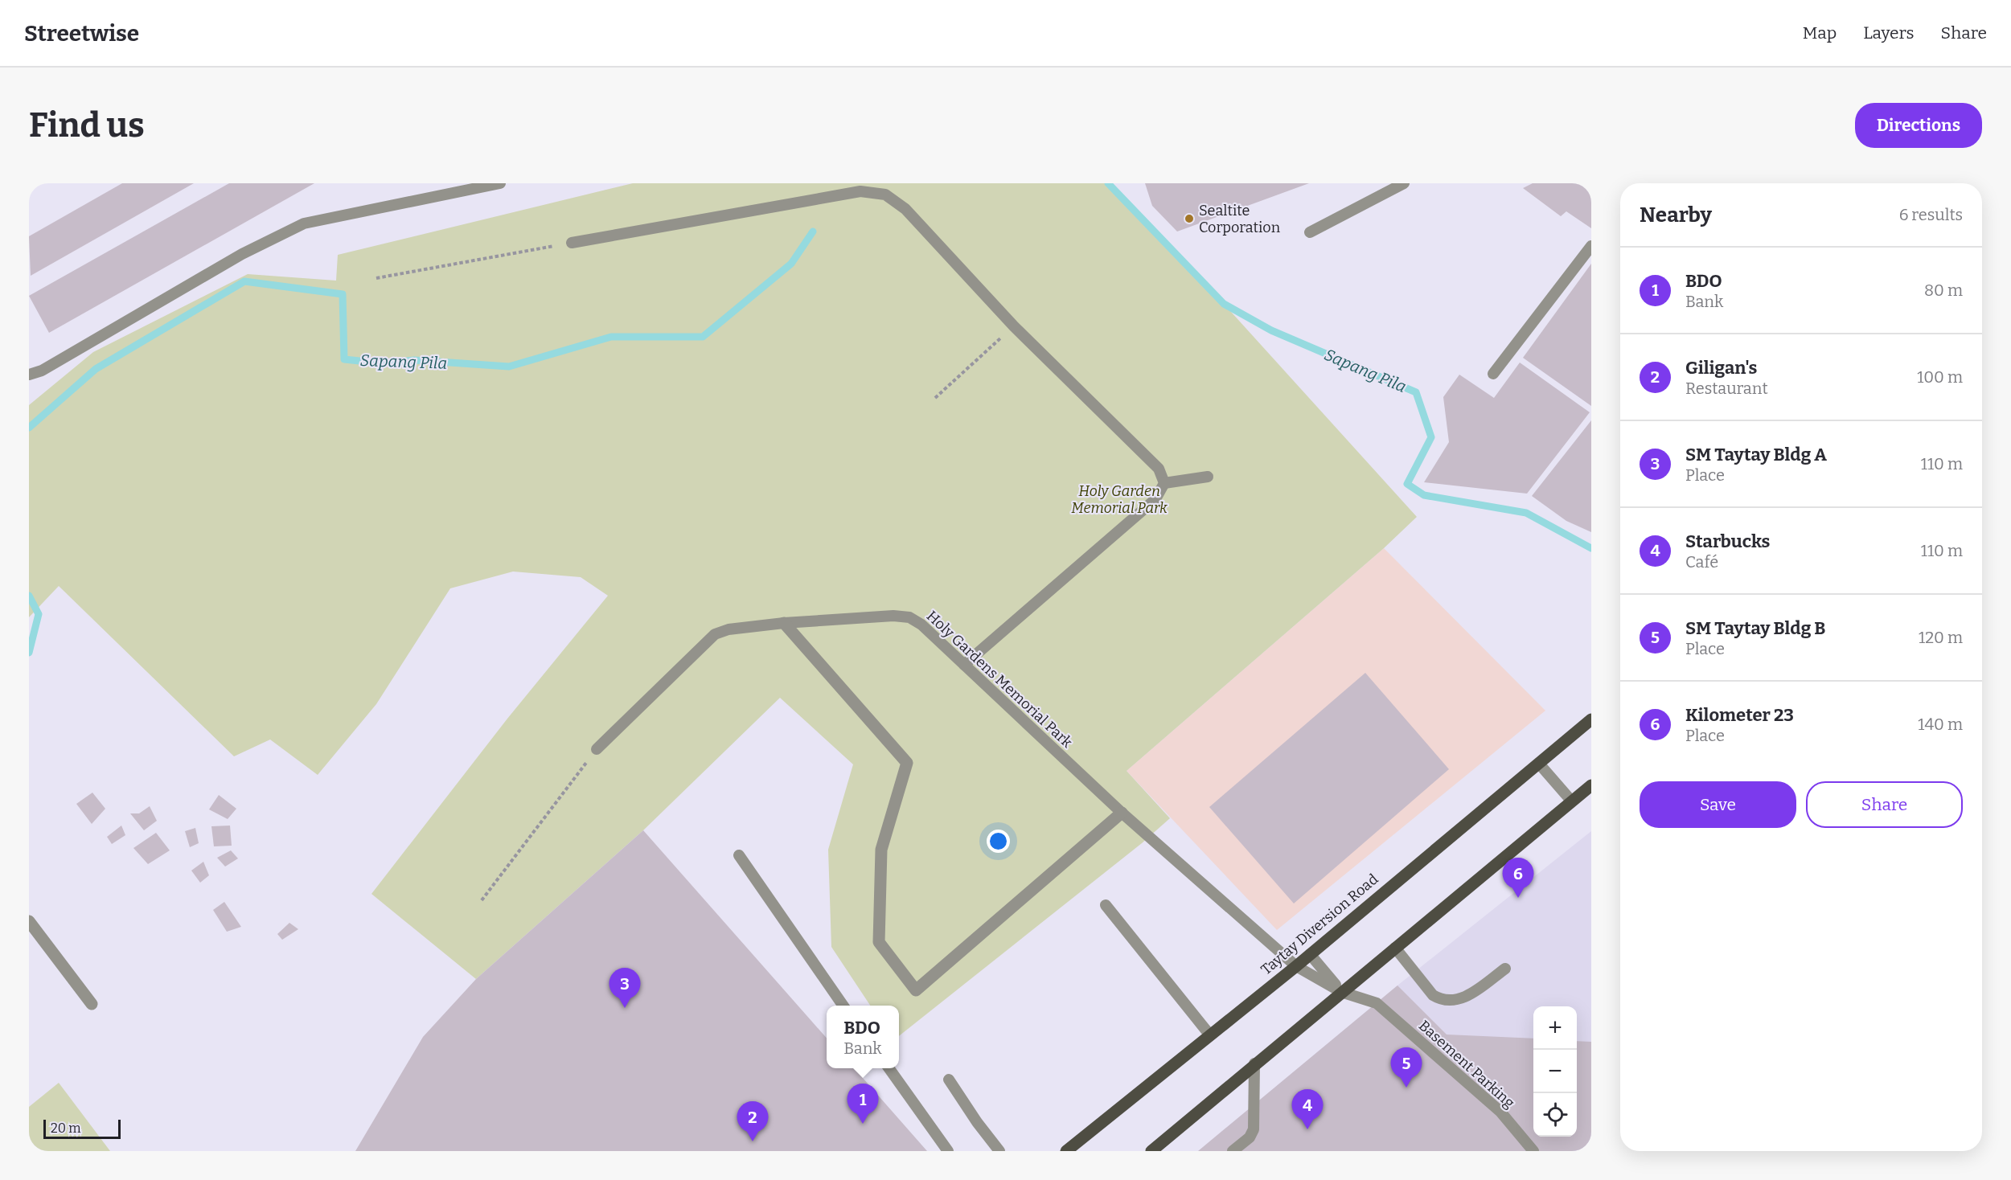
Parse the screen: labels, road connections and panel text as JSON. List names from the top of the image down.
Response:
{
  "streets": {
    "main road": ["Taytay Diversion Road"],
    "lane": ["Holy Gardens Memorial Park", "Basement Parking"]
  },
  "crossings": [
    ["Holy Gardens Memorial Park", "Taytay Diversion Road"],
    ["Holy Gardens Memorial Park", "Basement Parking"]
  ],
  "water": ["Sapang Pila"],
  "parks": ["Holy Garden Memorial Park"],
  "places": ["Sealtite Corporation"],
  "scale_bar": "20 m",
  "page": {
    "header": "Streetwise",
    "nav": ["Map", "Layers", "Share"],
    "buttons": [
      "Directions",
      ["Save", "Share"]
    ],
    "title": "Find us",
    "heading": ["Nearby", "6 results"],
    "list": [
      {
        "mark": "1",
        "name": "BDO",
        "note": "Bank",
        "value": "80 m"
      },
      {
        "mark": "2",
        "name": "Giligan's",
        "note": "Restaurant",
        "value": "100 m"
      },
      {
        "mark": "3",
        "name": "SM Taytay Bldg A",
        "note": "Place",
        "value": "110 m"
      },
      {
        "mark": "4",
        "name": "Starbucks",
        "note": "Café",
        "value": "110 m"
      },
      {
        "mark": "5",
        "name": "SM Taytay Bldg B",
        "note": "Place",
        "value": "120 m"
      },
      {
        "mark": "6",
        "name": "Kilometer 23",
        "note": "Place",
        "value": "140 m"
      }
    ],
    "pins": [
      "6",
      "3",
      "5",
      "1",
      "4",
      "2"
    ],
    "popup": ["BDO", "Bank"],
    "map_buttons": ["+", "−"],
    "scale": "20 m"
  }
}
